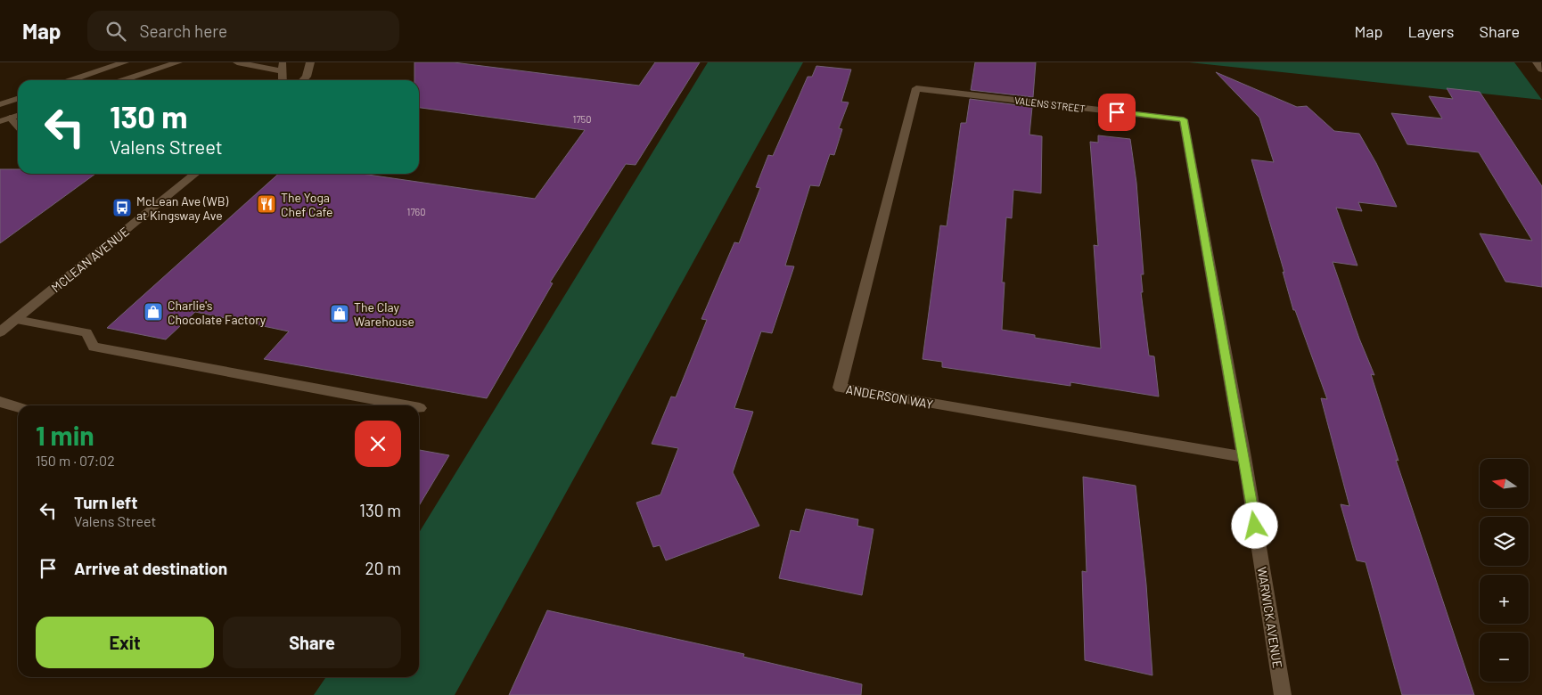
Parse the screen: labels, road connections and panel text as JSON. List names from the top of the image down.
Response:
{
  "streets": {
    "street": [
      "VALENS STREET",
      "MCLEAN AVENUE",
      "ANDERSON WAY",
      "WARWICK AVENUE"
    ]
  },
  "crossings": [
    ["VALENS STREET", "ANDERSON WAY"],
    ["VALENS STREET", "WARWICK AVENUE"],
    ["ANDERSON WAY", "WARWICK AVENUE"]
  ],
  "places": {
    "restaurant": ["The Yoga Chef Cafe"],
    "bus stop": ["McLean Ave (WB) at Kingsway Ave"],
    "shop": ["Charlie's Chocolate Factory", "The Clay Warehouse"]
  },
  "house_numbers": ["1750", "1760"],
  "north": "left",
  "page": {
    "header": "Map",
    "search": "Search here",
    "nav": ["Map", "Layers", "Share"],
    "turn": ["130 m", "Valens Street"],
    "heading": ["1 min", "150 m · 07:02"],
    "map_buttons": ["+", "−"],
    "list": [
      {
        "name": "Turn left",
        "note": "Valens Street",
        "value": "130 m"
      },
      {
        "name": "Arrive at destination",
        "value": "20 m"
      }
    ],
    "buttons": ["Exit", "Share"]
  }
}
